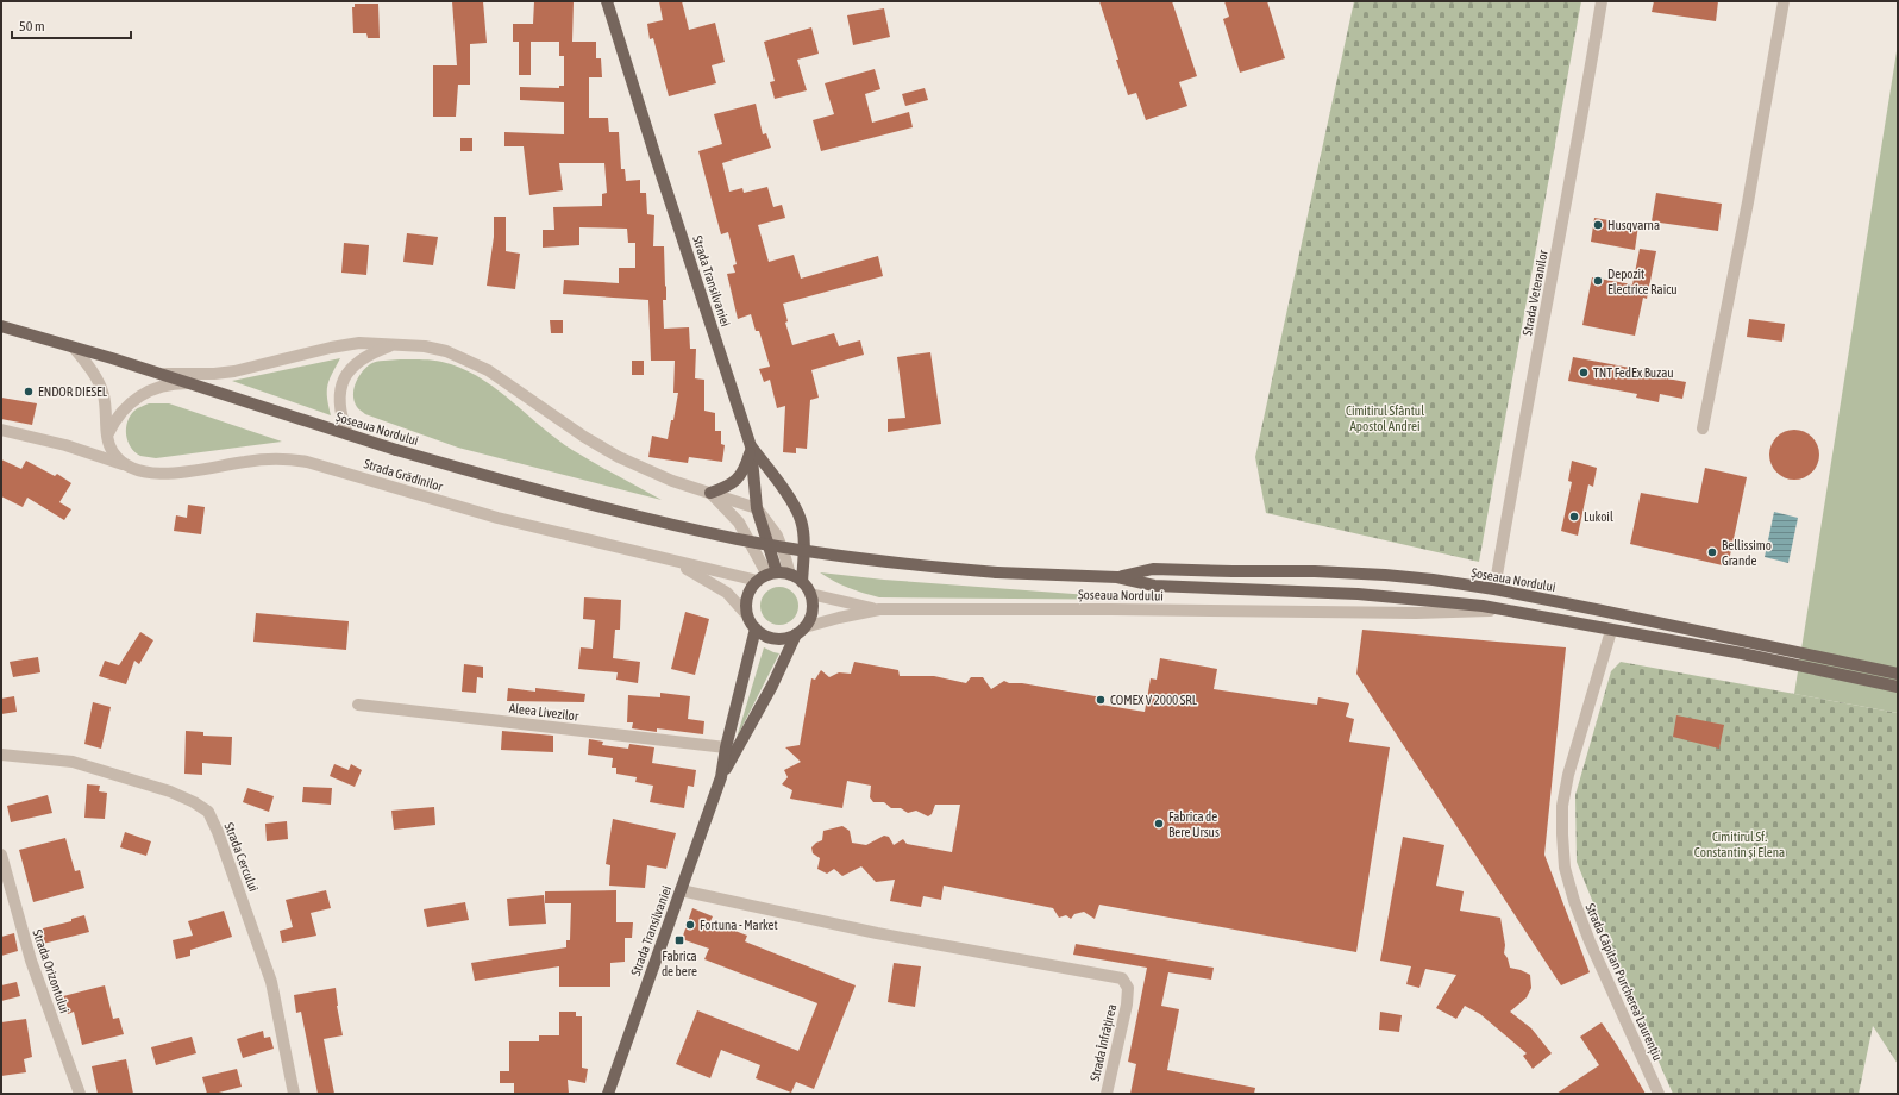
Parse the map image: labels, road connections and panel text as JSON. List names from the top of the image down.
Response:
{
  "streets": {
    "main road": ["Strada Transilvaniei", "Șoseaua Nordului"],
    "street": [
      "Strada Veteranilor",
      "Strada Grădinilor",
      "Aleea Livezilor",
      "Strada Cercului",
      "Strada Orizontului",
      "Strada Căpitan Purcherea Laurențiu",
      "Strada Înfrățirea"
    ]
  },
  "crossings": [
    ["Strada Transilvaniei", "Șoseaua Nordului"],
    ["Strada Transilvaniei", "Aleea Livezilor"],
    ["Strada Transilvaniei", "Strada Înfrățirea"],
    ["Strada Veteranilor", "Șoseaua Nordului"],
    ["Șoseaua Nordului", "Strada Căpitan Purcherea Laurențiu"]
  ],
  "parks": ["Cimitirul Sfântul Apostol Andrei", "Cimitirul Sf. Constantin și Elena"],
  "places": {
    "other": [
      "Husqvarna",
      "Depozit Electrice Raicu",
      "TNT FedEx Buzau",
      "ENDOR DIESEL",
      "Lukoil",
      "Bellissimo Grande",
      "COMEX V 2000 SRL",
      "Fabrica de Bere Ursus",
      "Fortuna - Market"
    ],
    "transit": ["Fabrica de bere"]
  },
  "scale_bar": "50 m"
}
